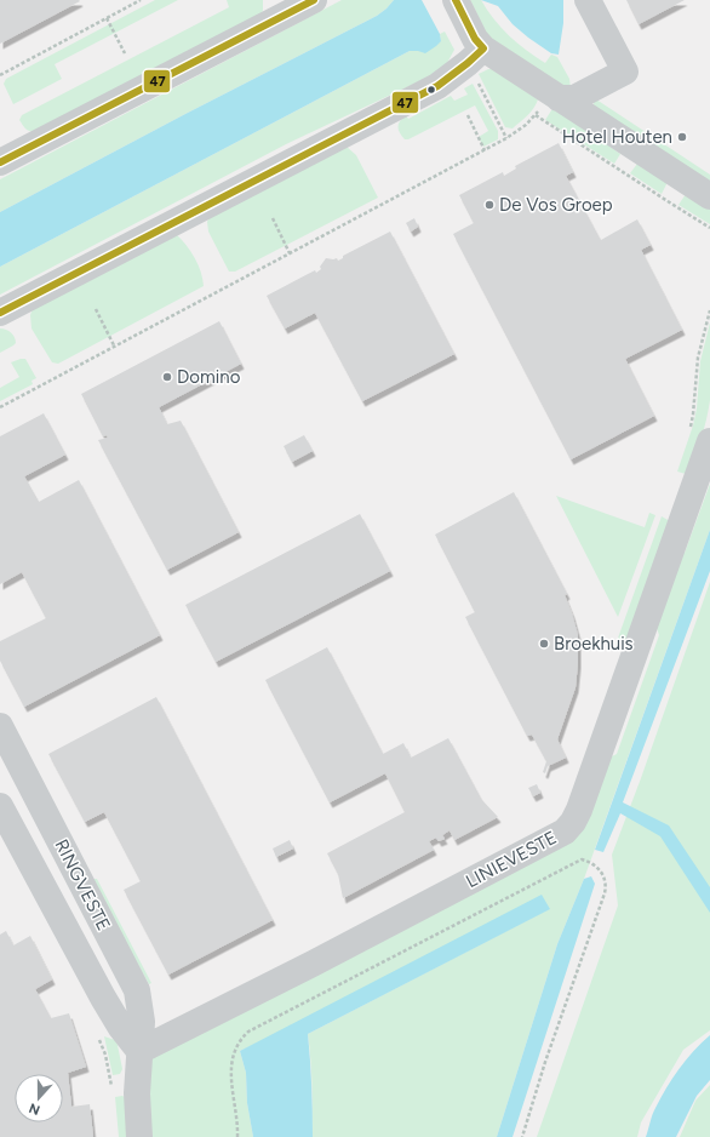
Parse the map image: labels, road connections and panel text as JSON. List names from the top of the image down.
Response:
{
  "streets": {
    "street": ["LINIEVESTE", "RINGVESTE"]
  },
  "crossings": [
    ["LINIEVESTE", "RINGVESTE"]
  ],
  "places": [
    "Hotel Houten",
    "De Vos Groep",
    "Domino",
    "Broekhuis"
  ],
  "lines": ["transit line 47"],
  "north": "bottom"
}
